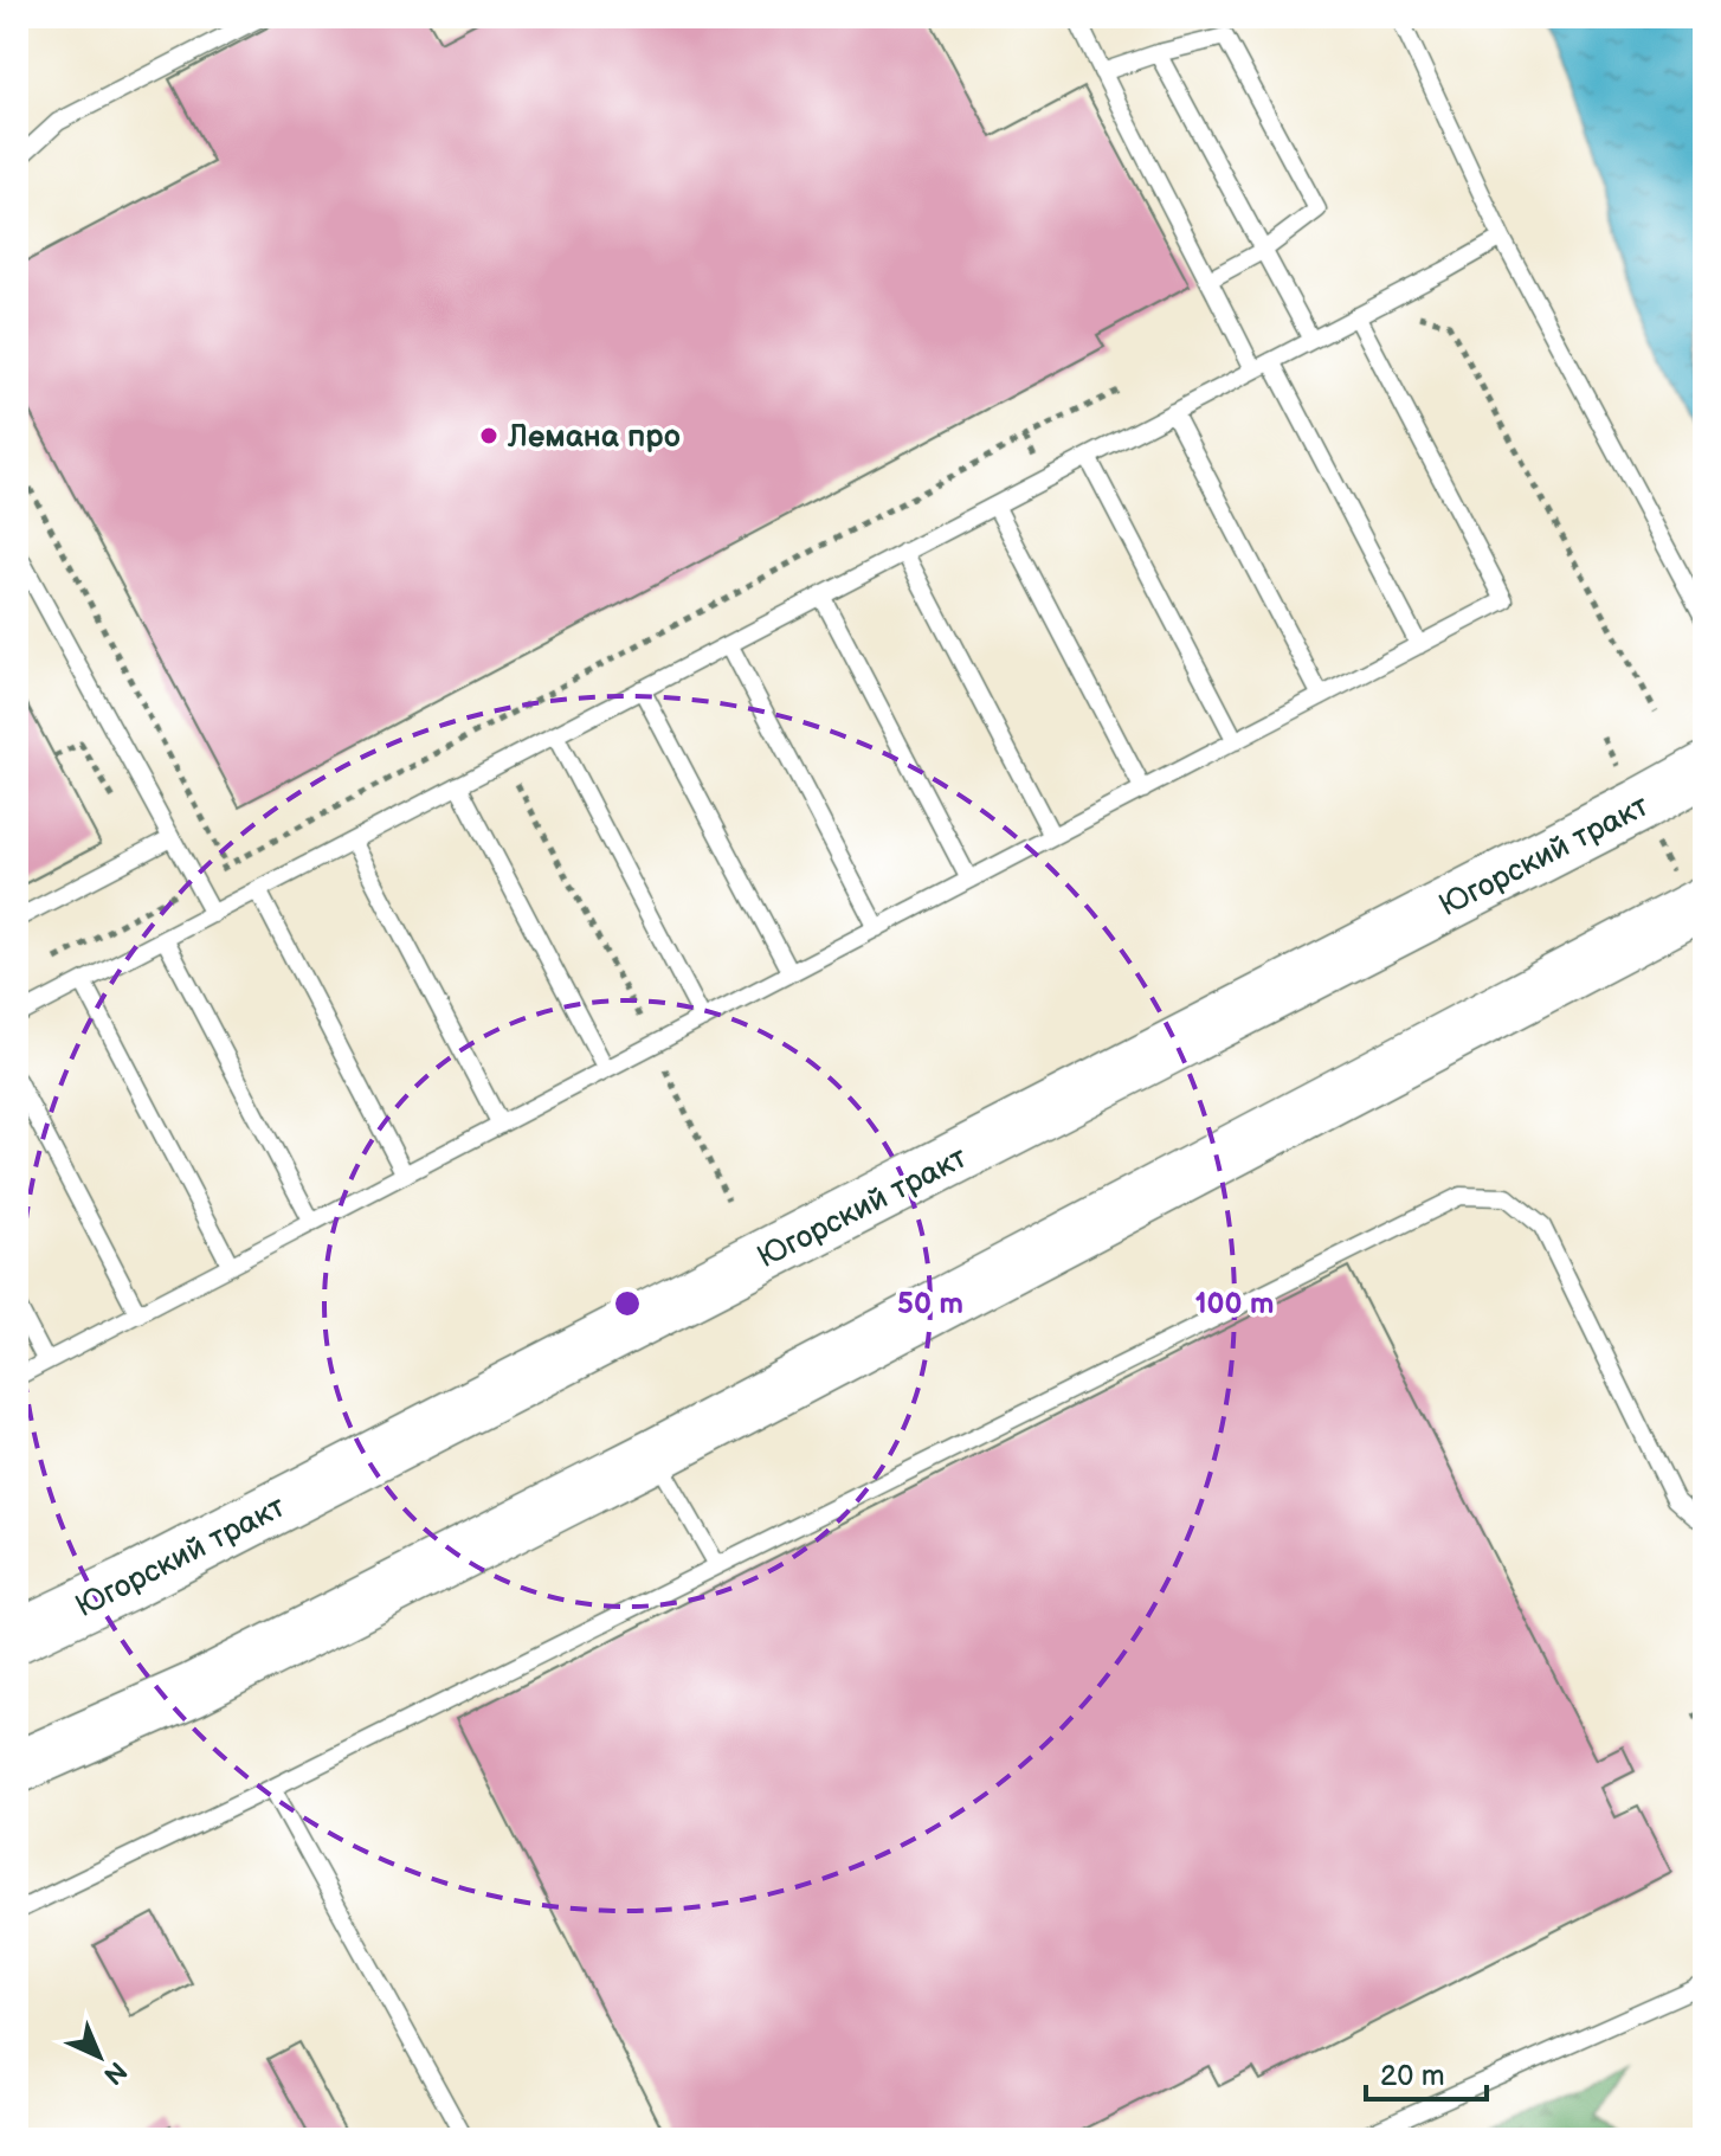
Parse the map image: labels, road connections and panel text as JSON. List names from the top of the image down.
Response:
{
  "streets": {
    "main road": ["Югорский тракт"]
  },
  "places": ["Лемана про"],
  "scale_bar": "20 m",
  "north": "bottom right",
  "rings": ["50 m", "100 m"]
}
